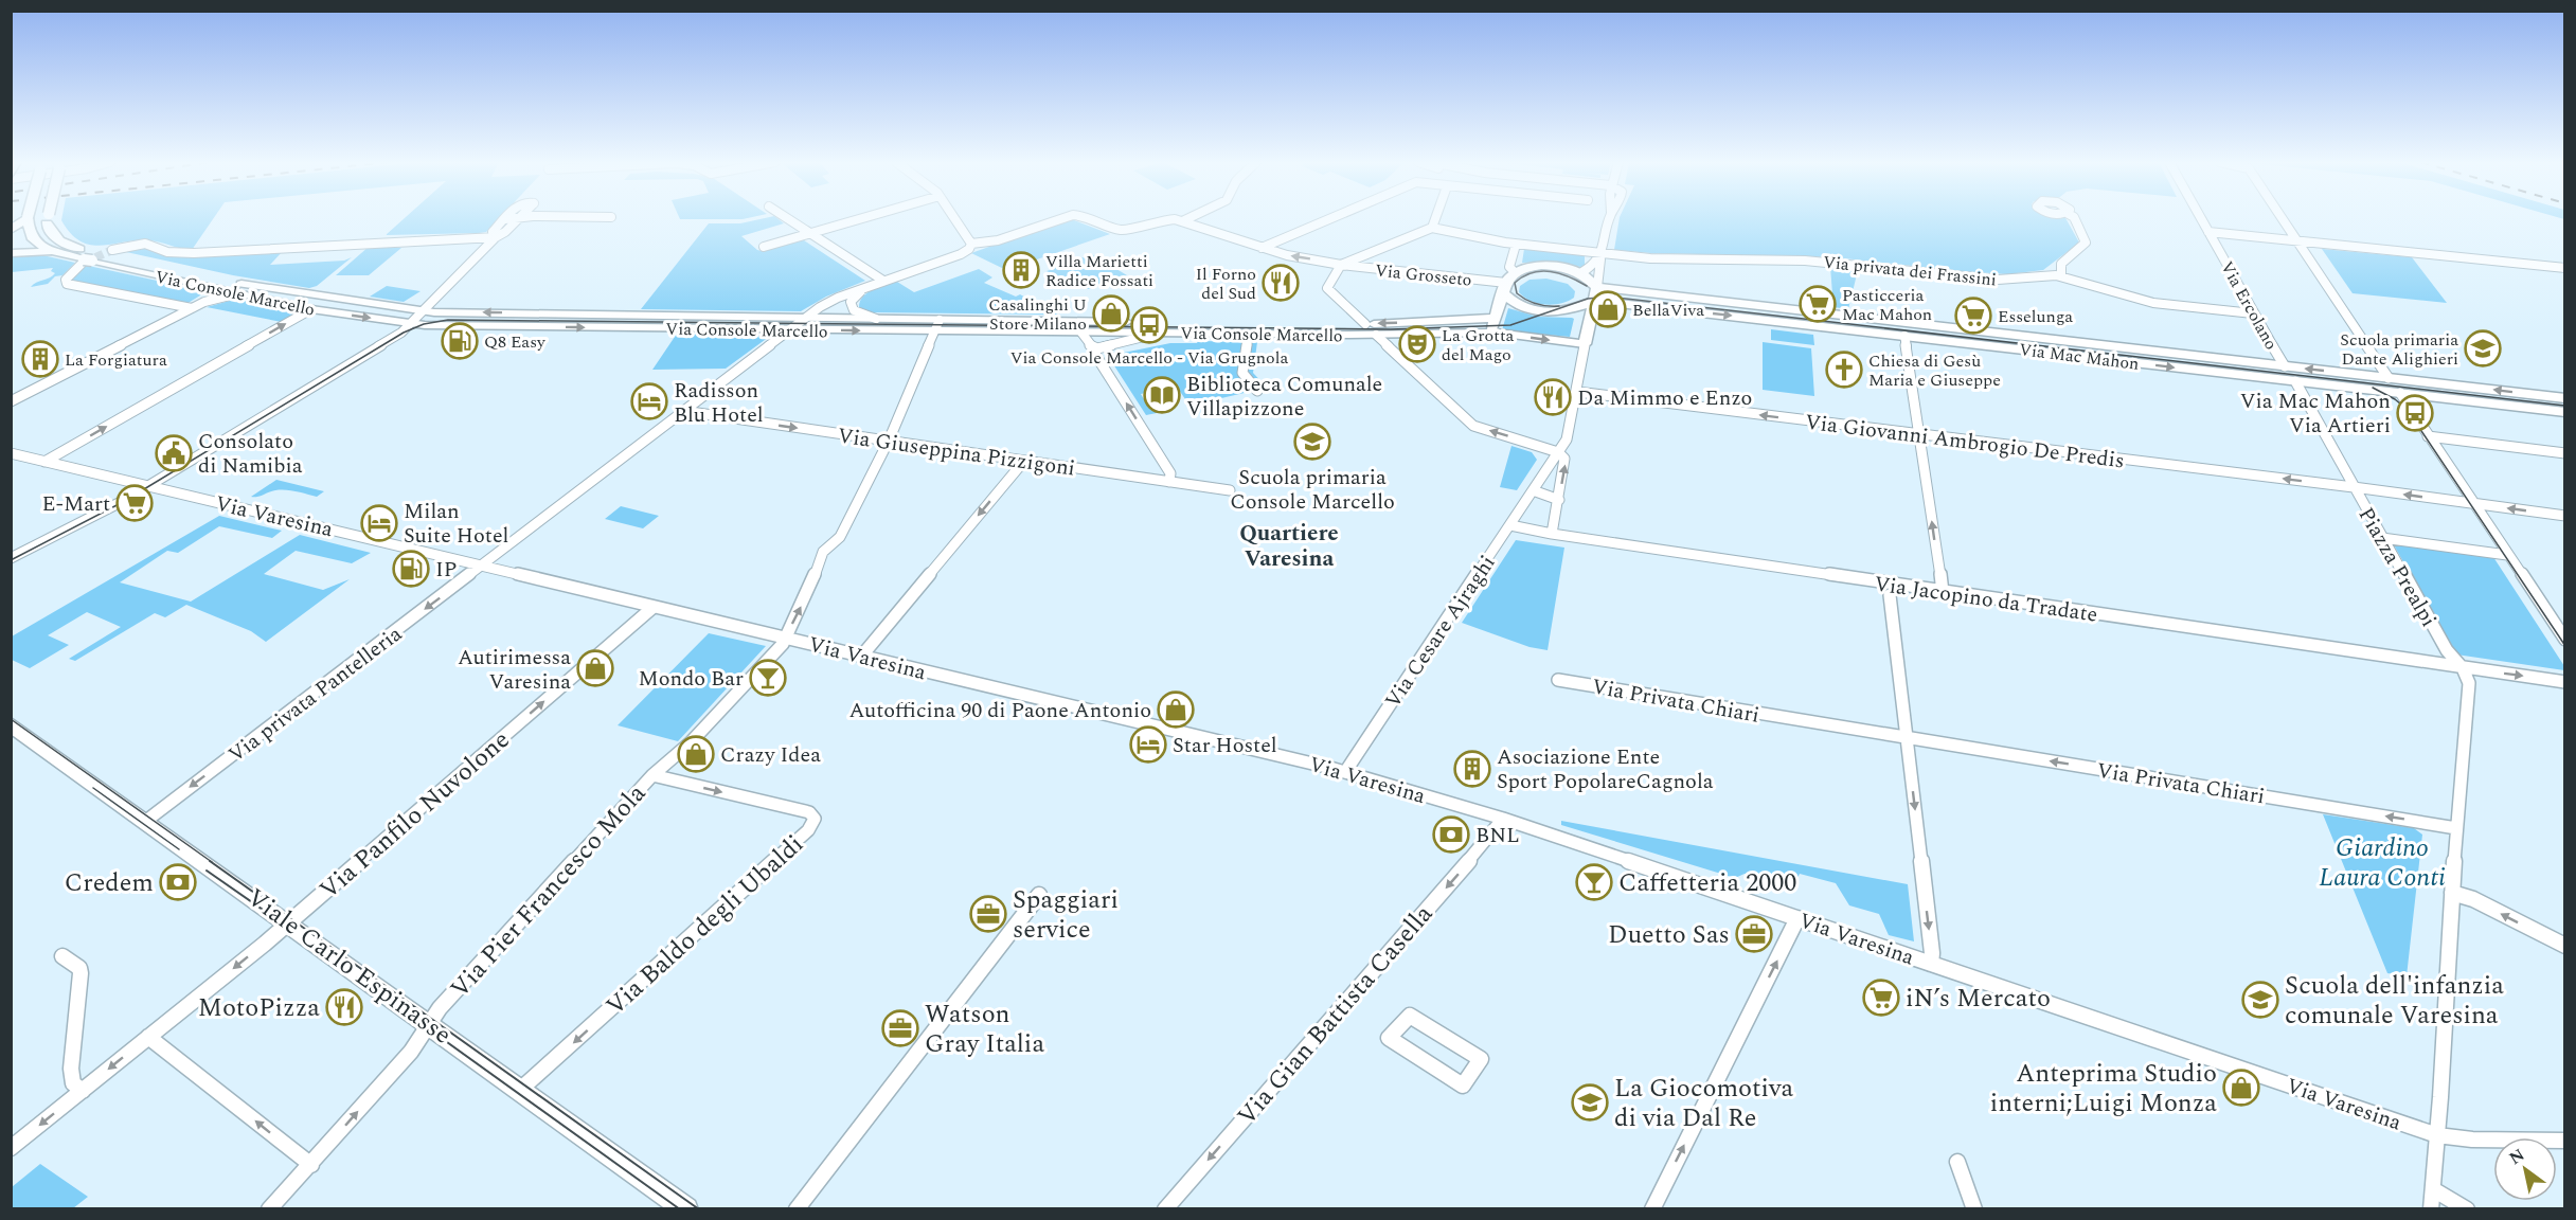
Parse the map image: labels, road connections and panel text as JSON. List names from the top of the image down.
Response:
{
  "streets": {
    "main road": [
      "Via Console Marcello",
      "Via Ercolano",
      "Via Mac Mahon",
      "Viale Carlo Espinasse"
    ],
    "street": [
      "Via privata dei Frassini",
      "Via Grosseto",
      "Via Giovanni Ambrogio De Predis",
      "Via Giuseppina Pizzigoni",
      "Via Varesina",
      "Piazza Prealpi",
      "Via Jacopino da Tradate",
      "Via Cesare Ajraghi",
      "Via privata Pantelleria",
      "Via Privata Chiari",
      "Via Panfilo Nuvolone",
      "Via Pier Francesco Mola",
      "Via Baldo degli Ubaldi",
      "Via Gian Battista Casella"
    ]
  },
  "crossings": [
    ["Via privata dei Frassini", "Via Ercolano"],
    ["Via Console Marcello", "Via Cesare Ajraghi"],
    ["Via Console Marcello", "Via privata Pantelleria"],
    ["Via Ercolano", "Via Mac Mahon"],
    ["Via Giovanni Ambrogio De Predis", "Piazza Prealpi"],
    ["Via Giovanni Ambrogio De Predis", "Via Cesare Ajraghi"],
    ["Via Giuseppina Pizzigoni", "Via privata Pantelleria"],
    ["Via Giuseppina Pizzigoni", "Via Pier Francesco Mola"],
    ["Via Varesina", "Via Cesare Ajraghi"],
    ["Via Varesina", "Via privata Pantelleria"],
    ["Via Varesina", "Via Panfilo Nuvolone"],
    ["Via Varesina", "Via Pier Francesco Mola"],
    ["Via Varesina", "Via Gian Battista Casella"],
    ["Piazza Prealpi", "Via Jacopino da Tradate"],
    ["Via Jacopino da Tradate", "Via Cesare Ajraghi"],
    ["Via privata Pantelleria", "Viale Carlo Espinasse"],
    ["Via Panfilo Nuvolone", "Viale Carlo Espinasse"],
    ["Via Pier Francesco Mola", "Via Baldo degli Ubaldi"],
    ["Via Pier Francesco Mola", "Viale Carlo Espinasse"],
    ["Via Baldo degli Ubaldi", "Viale Carlo Espinasse"]
  ],
  "one_way": [
    "Via Giovanni Ambrogio De Predis",
    "Via Giuseppina Pizzigoni",
    "Via privata Pantelleria",
    "Via Privata Chiari",
    "Via Pier Francesco Mola",
    "Via Gian Battista Casella"
  ],
  "districts": ["Quartiere Varesina"],
  "parks": ["Giardino Laura Conti"],
  "places": {
    "building": ["Villa Marietti Radice Fossati", "La Forgiatura", "Asociazione Ente Sport PopolareCagnola"],
    "restaurant": ["Il Forno del Sud", "Da Mimmo e Enzo", "MotoPizza"],
    "supermarket": [
      "Pasticceria Mac Mahon",
      "Esselunga",
      "E-Mart",
      "iN’s Mercato"
    ],
    "shop": [
      "BellaViva",
      "Casalinghi U Store Milano",
      "Autirimessa Varesina",
      "Autofficina 90 di Paone Antonio",
      "Crazy Idea",
      "Anteprima Studio interni;Luigi Monza"
    ],
    "bus stop": ["Via Console Marcello - Via Grugnola", "Via Mac Mahon Via Artieri"],
    "fuel station": ["Q8 Easy", "IP"],
    "theatre": ["La Grotta del Mago"],
    "school or university": [
      "Scuola primaria Dante Alighieri",
      "Scuola primaria Console Marcello",
      "Scuola dell'infanzia comunale Varesina",
      "La Giocomotiva di via Dal Re"
    ],
    "church": ["Chiesa di Gesù Maria e Giuseppe"],
    "library": ["Biblioteca Comunale Villapizzone"],
    "hotel": ["Radisson Blu Hotel", "Milan Suite Hotel", "Star Hostel"],
    "public building": ["Consolato di Namibia"],
    "bar": ["Mondo Bar", "Caffetteria 2000"],
    "bank": ["BNL", "Credem"],
    "office": ["Spaggiari service", "Duetto Sas", "Watson Gray Italia"]
  },
  "north": "top left"
}
